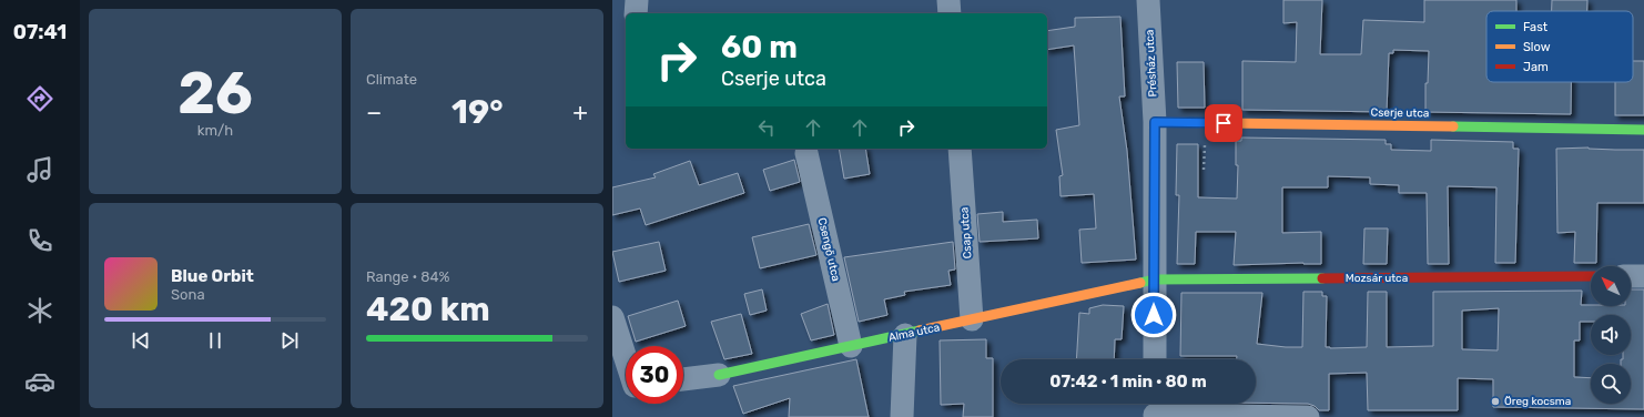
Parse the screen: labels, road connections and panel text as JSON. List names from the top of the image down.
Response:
{
  "streets": {
    "street": [
      "Présház utca",
      "Cserje utca",
      "Csap utca",
      "Csengő utca",
      "Mozsár utca",
      "Alma utca"
    ]
  },
  "crossings": [
    ["Présház utca", "Cserje utca"],
    ["Présház utca", "Mozsár utca"],
    ["Présház utca", "Alma utca"],
    ["Csap utca", "Alma utca"],
    ["Csengő utca", "Alma utca"],
    ["Mozsár utca", "Alma utca"]
  ],
  "places": ["Öreg kocsma"],
  "legend": ["Fast", "Slow", "Jam"],
  "north": "top left",
  "page": {
    "tabs": "07:41",
    "tile": [
      ["26", "km/h"],
      "Climate",
      ["Range · 84%", "420 km"]
    ],
    "turn": ["60 m", "Cserje utca"],
    "heat": ["−", "19°", "+"],
    "song": ["Blue Orbit", "Sona"],
    "limit": "30",
    "trip": "07:42 · 1 min · 80 m"
  }
}
